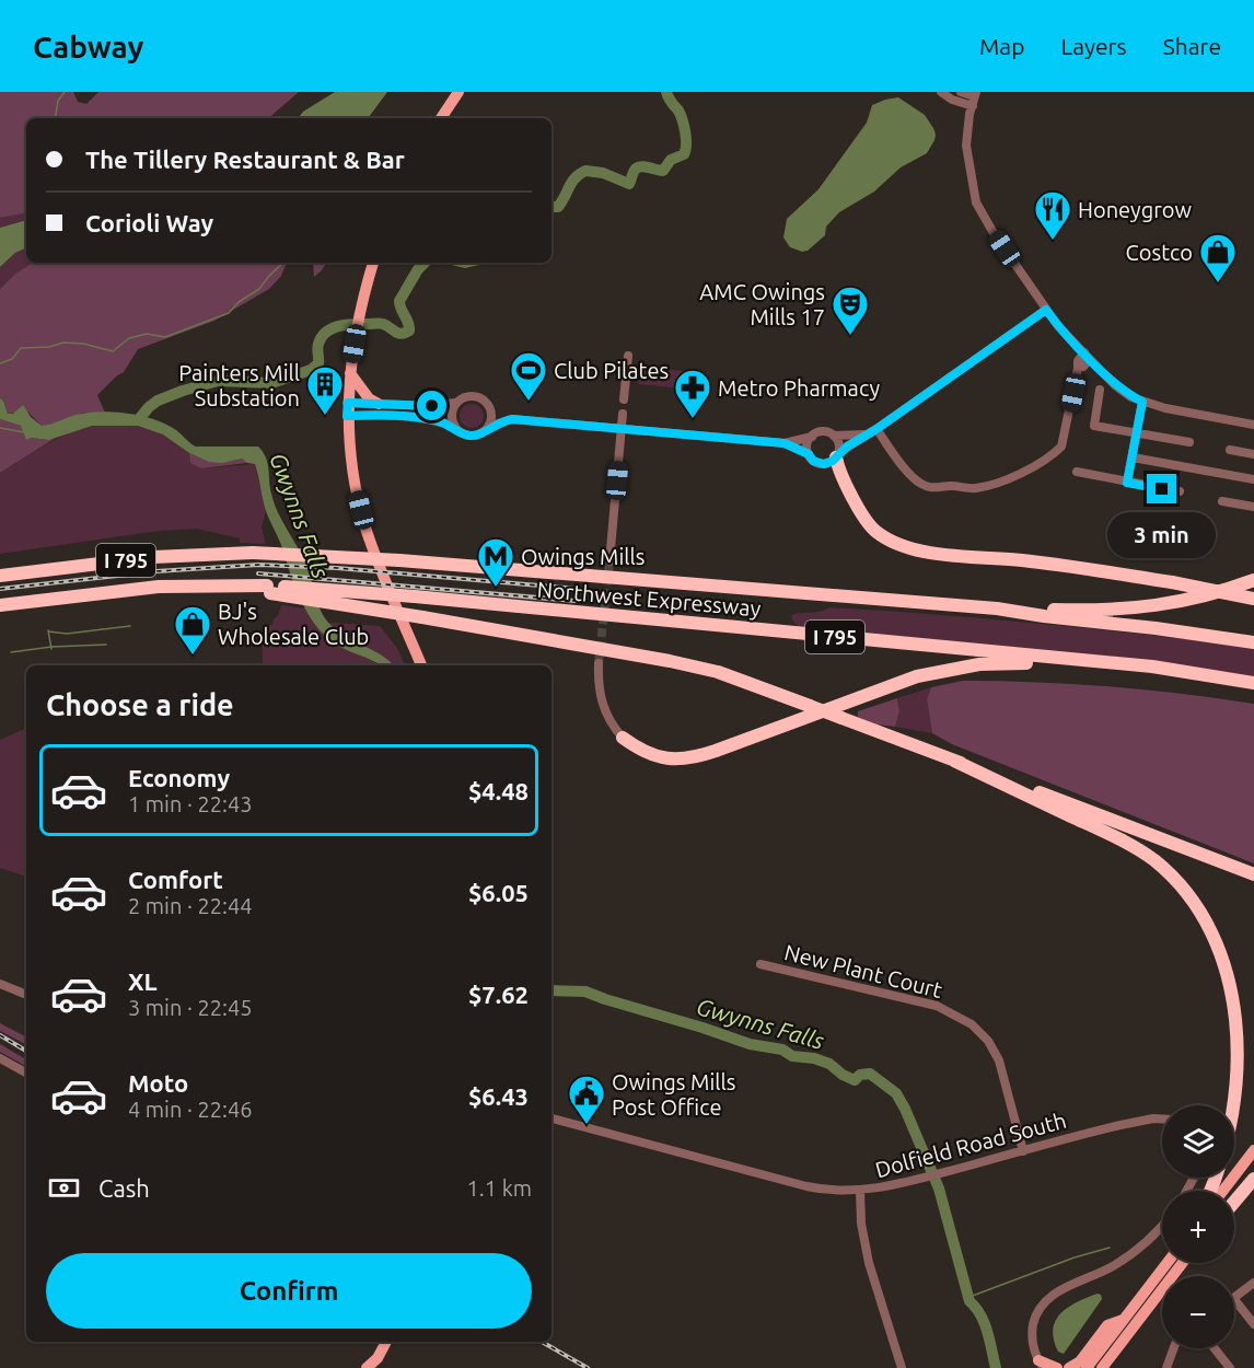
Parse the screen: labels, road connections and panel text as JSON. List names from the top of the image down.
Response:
{
  "streets": {
    "highway": ["I 795", "Northwest Expressway"],
    "street": ["New Plant Court", "Dolfield Road South"]
  },
  "crossings": [
    ["New Plant Court", "Dolfield Road South"]
  ],
  "water": ["Gwynns Falls"],
  "places": {
    "restaurant": ["Honeygrow"],
    "shop": ["Costco", "BJ's Wholesale Club"],
    "theatre": ["AMC Owings Mills 17"],
    "sports": ["Club Pilates"],
    "building": ["Painters Mill Substation"],
    "pharmacy": ["Metro Pharmacy"],
    "metro station": ["Owings Mills"],
    "public building": ["Owings Mills Post Office"]
  },
  "page": {
    "header": "Cabway",
    "nav": ["Map", "Layers", "Share"],
    "banner": ["The Tillery Restaurant & Bar", "Corioli Way"],
    "bubble": "3 min",
    "heading": "Choose a ride",
    "list": [
      {
        "name": "Economy",
        "note": "1 min · 22:43",
        "value": "$4.48"
      },
      {
        "name": "Comfort",
        "note": "2 min · 22:44",
        "value": "$6.05"
      },
      {
        "name": "XL",
        "note": "3 min · 22:45",
        "value": "$7.62"
      },
      {
        "name": "Moto",
        "note": "4 min · 22:46",
        "value": "$6.43"
      }
    ],
    "map_buttons": ["+", "−"],
    "pay": ["Cash", "1.1 km"],
    "buttons": "Confirm"
  }
}
